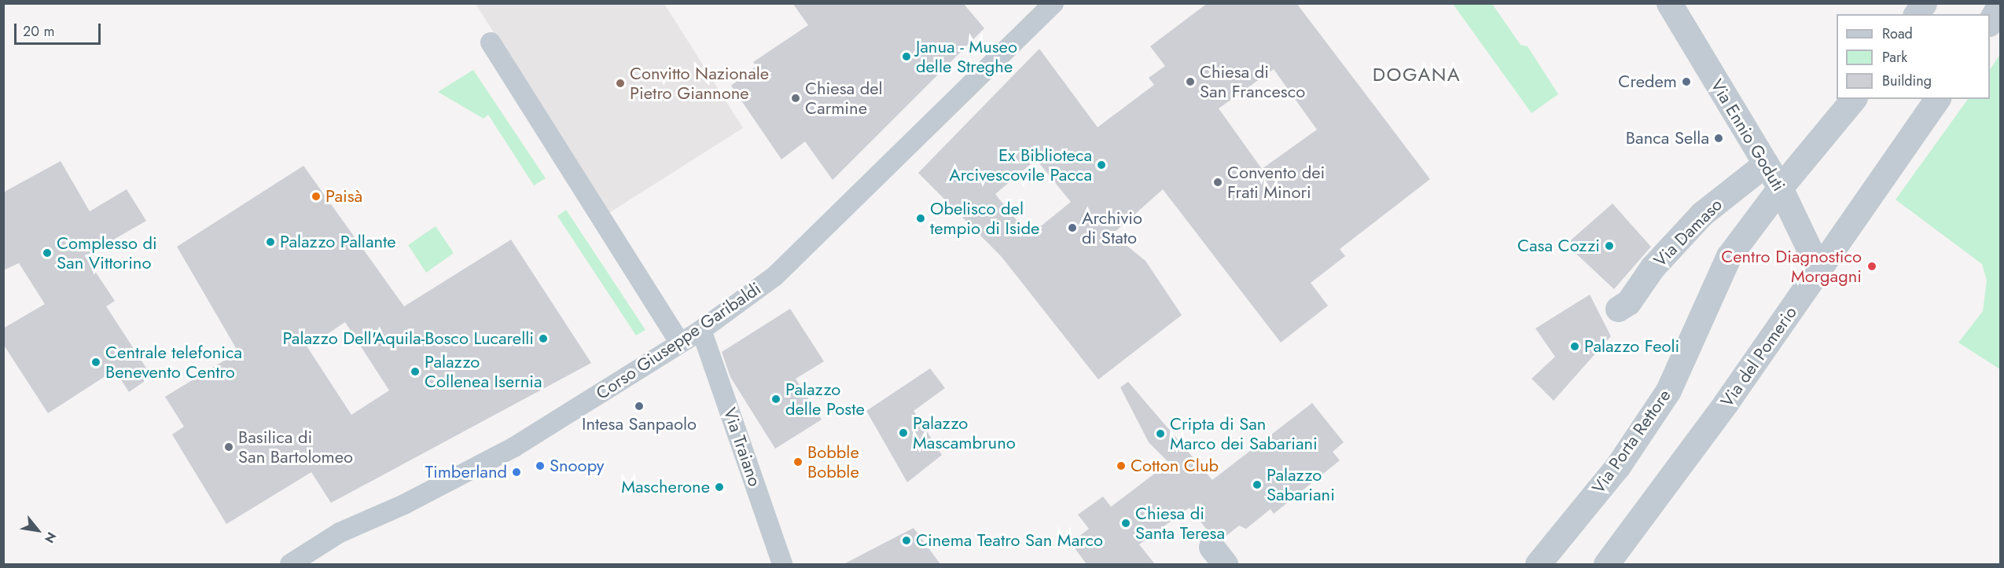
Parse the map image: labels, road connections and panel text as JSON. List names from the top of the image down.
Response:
{
  "streets": {
    "street": [
      "Via Ennio Goduti",
      "Via Damaso",
      "Corso Giuseppe Garibaldi",
      "Via del Pomerio",
      "Via Porta Rettore",
      "Via Traiano"
    ]
  },
  "crossings": [
    ["Via Ennio Goduti", "Via Damaso"],
    ["Via Ennio Goduti", "Via del Pomerio"],
    ["Via Ennio Goduti", "Via Porta Rettore"],
    ["Corso Giuseppe Garibaldi", "Via Traiano"]
  ],
  "districts": ["DOGANA"],
  "places": [
    "Janua - Museo delle Streghe",
    "Chiesa di San Francesco",
    "Credem",
    "Convitto Nazionale Pietro Giannone",
    "Chiesa del Carmine",
    "Banca Sella",
    "Ex Biblioteca Arcivescovile Pacca",
    "Convento dei Frati Minori",
    "Paisà",
    "Obelisco del tempio di Iside",
    "Archivio di Stato",
    "Palazzo Pallante",
    "Casa Cozzi",
    "Complesso di San Vittorino",
    "Centro Diagnostico Morgagni",
    "Palazzo Dell'Aquila-Bosco Lucarelli",
    "Palazzo Feoli",
    "Centrale telefonica Benevento Centro",
    "Palazzo Collenea Isernia",
    "Palazzo delle Poste",
    "Intesa Sanpaolo",
    "Palazzo Mascambruno",
    "Cripta di San Marco dei Sabariani",
    "Basilica di San Bartolomeo",
    "Bobble Bobble",
    "Snoopy",
    "Cotton Club",
    "Timberland",
    "Palazzo Sabariani",
    "Mascherone",
    "Chiesa di Santa Teresa",
    "Cinema Teatro San Marco"
  ],
  "legend": ["Road", "Park", "Building"],
  "scale_bar": "20 m",
  "north": "bottom right"
}
